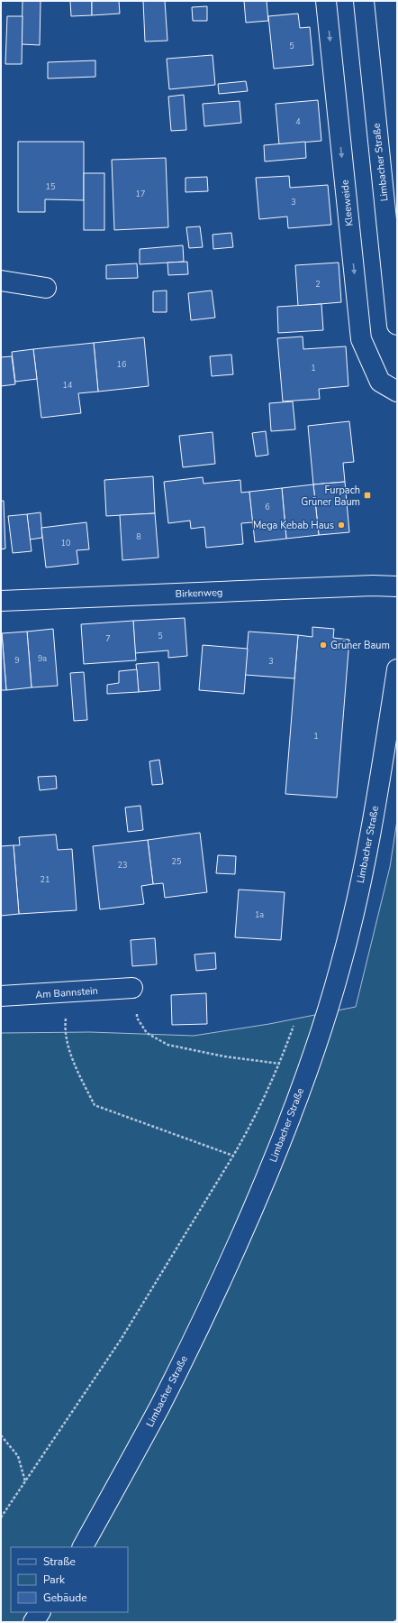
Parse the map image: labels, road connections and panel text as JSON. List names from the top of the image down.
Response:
{
  "streets": {
    "main road": [
      "Limbacher Straße",
      "Kleeweide",
      "Birkenweg",
      "Am Bannstein"
    ]
  },
  "one_way": ["Kleeweide"],
  "places": {
    "transit": ["Furpach Grüner Baum"],
    "other": ["Mega Kebab Haus", "Grüner Baum"]
  },
  "house_numbers": [
    "5",
    "4",
    "15",
    "17",
    "3",
    "2",
    "16",
    "1",
    "14",
    "6",
    "8",
    "10",
    "5",
    "7",
    "9a",
    "9",
    "3",
    "1",
    "25",
    "23",
    "21",
    "1a"
  ],
  "legend": ["Straße", "Park", "Gebäude"]
}
